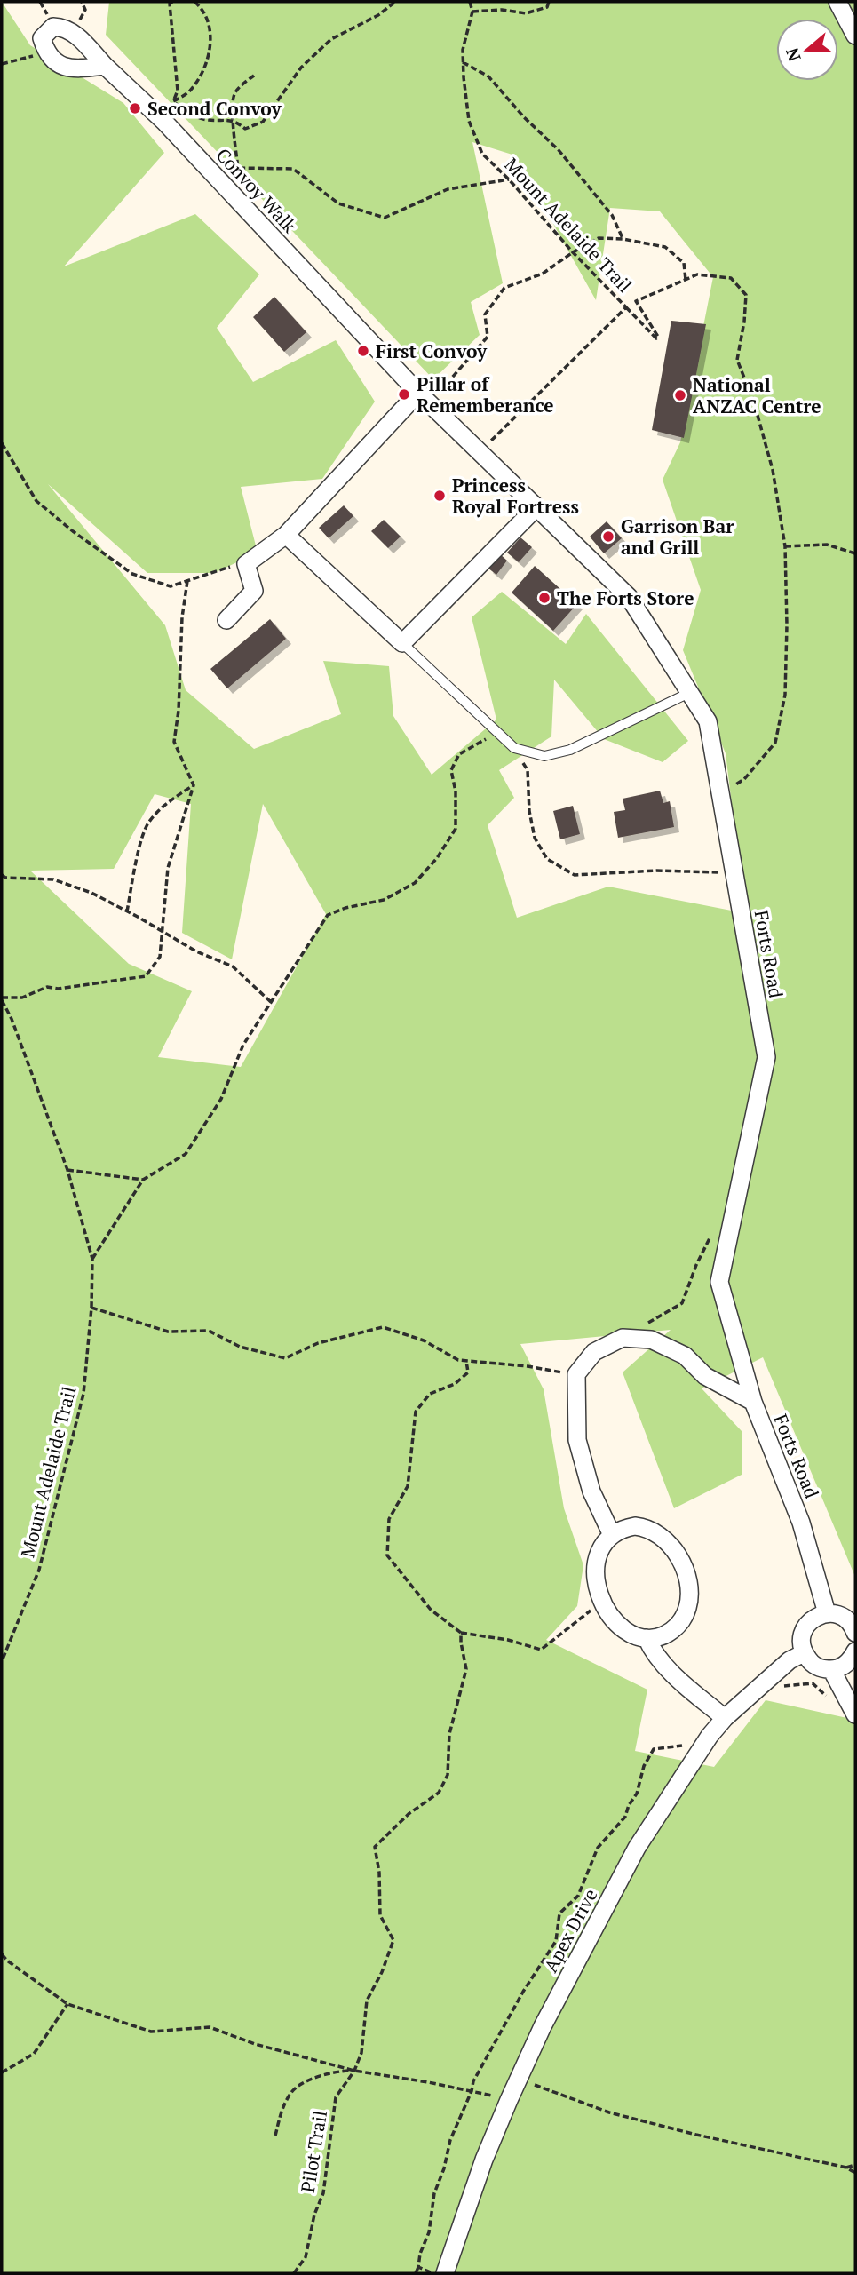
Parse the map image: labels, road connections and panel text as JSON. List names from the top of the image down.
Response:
{
  "streets": {
    "street": ["Convoy Walk", "Forts Road", "Apex Drive"],
    "path": ["Mount Adelaide Trail", "Pilot Trail"]
  },
  "crossings": [
    ["Convoy Walk", "Forts Road"],
    ["Mount Adelaide Trail", "Forts Road"]
  ],
  "places": [
    "Second Convoy",
    "First Convoy",
    "Pillar of Rememberance",
    "National ANZAC Centre",
    "Princess Royal Fortress",
    "Garrison Bar and Grill",
    "The Forts Store"
  ],
  "north": "left"
}
